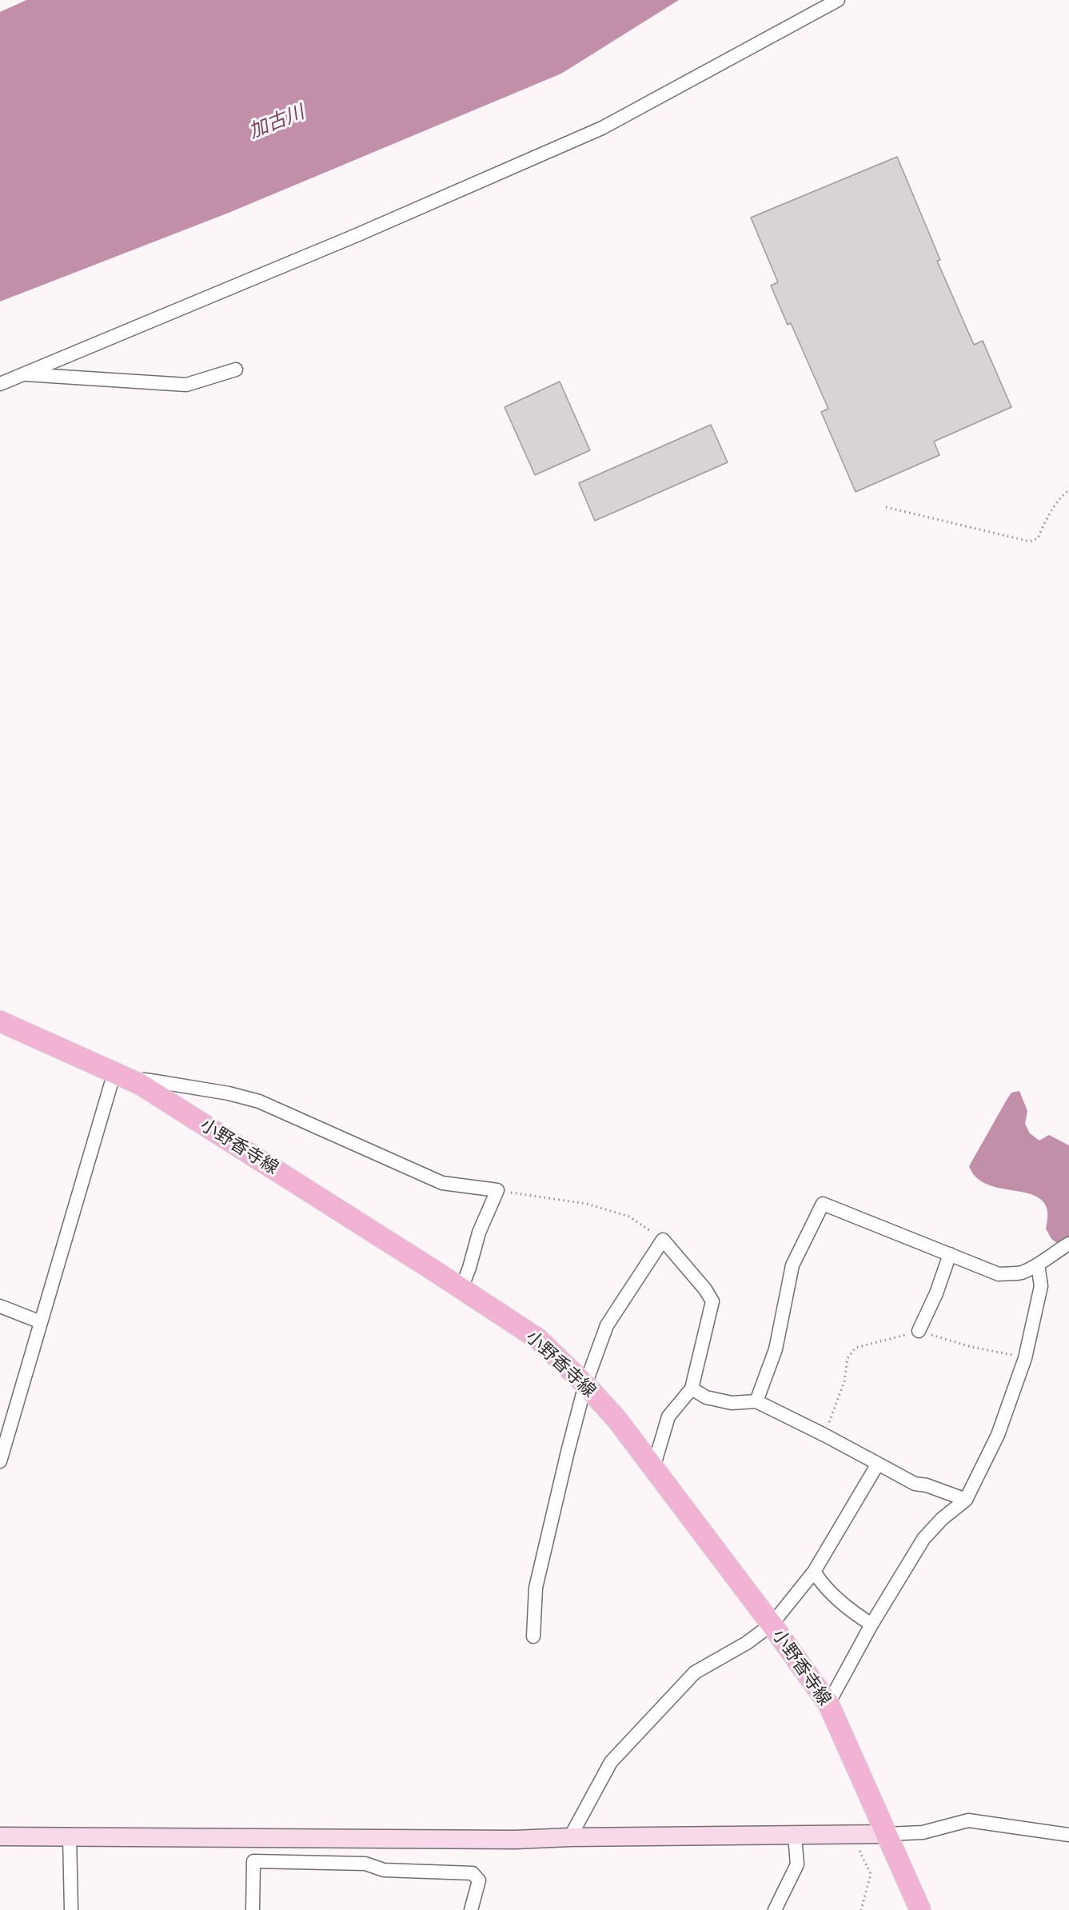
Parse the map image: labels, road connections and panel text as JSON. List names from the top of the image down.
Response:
{
  "streets": {
    "main road": ["小野香寺線"]
  },
  "water": ["加古川"]
}
